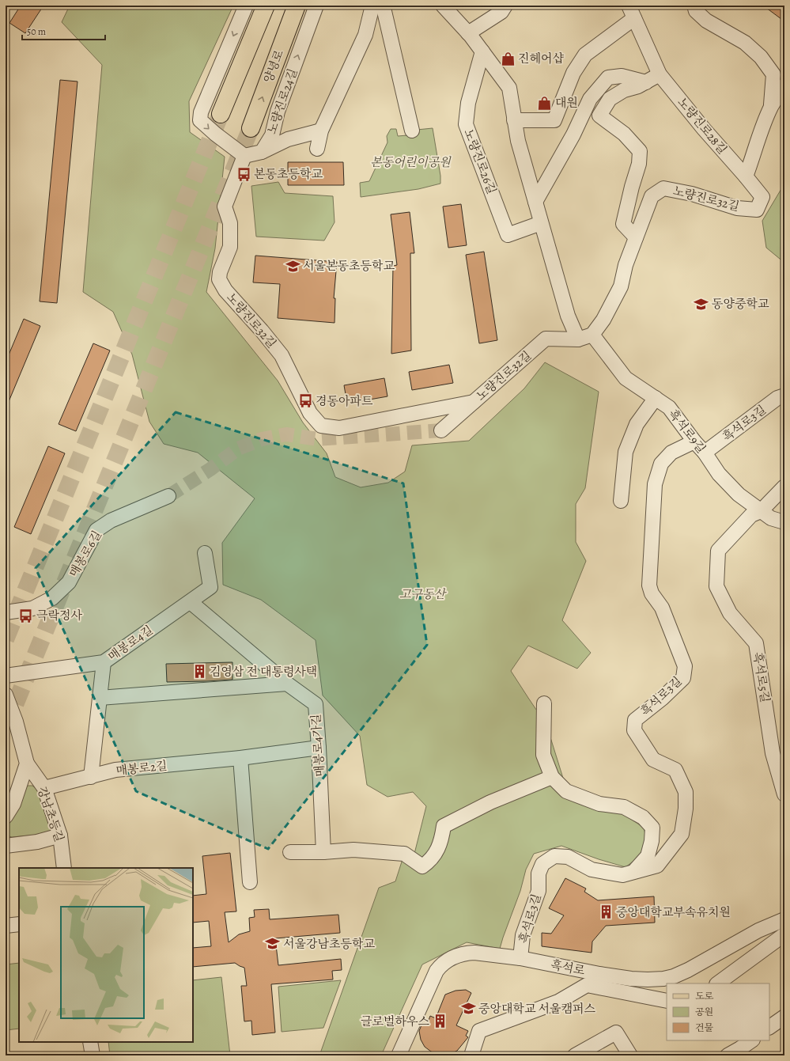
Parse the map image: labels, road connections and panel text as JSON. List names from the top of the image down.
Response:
{
  "streets": {
    "main road": ["양녕로"],
    "street": [
      "노량진로24길",
      "노량진로28길",
      "노량진로26길",
      "노량진로32길",
      "흑석로3길",
      "흑석로9길",
      "매봉로6길",
      "매봉로4길",
      "흑석로5길",
      "매봉로4가길",
      "매봉로2길",
      "강남초등길",
      "흑석로"
    ]
  },
  "crossings": [
    ["노량진로28길", "노량진로32길"],
    ["노량진로32길", "흑석로9길"],
    ["흑석로3길", "흑석로9길"],
    ["흑석로3길", "흑석로"],
    ["흑석로9길", "흑석로5길"],
    ["매봉로4길", "매봉로4가길"],
    ["매봉로4가길", "매봉로2길"],
    ["매봉로2길", "강남초등길"]
  ],
  "parks": ["본동어린이공원", "고구동산"],
  "places": {
    "shop": ["진헤어샵", "대원"],
    "bus stop": ["본동초등학교", "경동아파트", "극락정사"],
    "school or university": [
      "서울본동초등학교",
      "동양중학교",
      "서울강남초등학교",
      "중앙대학교 서울캠퍼스"
    ],
    "building": ["김영삼 전 대통령사택", "중앙대학교부속유치원", "글로벌하우스"]
  },
  "legend": ["도로", "공원", "건물"],
  "scale_bar": "50 m"
}
